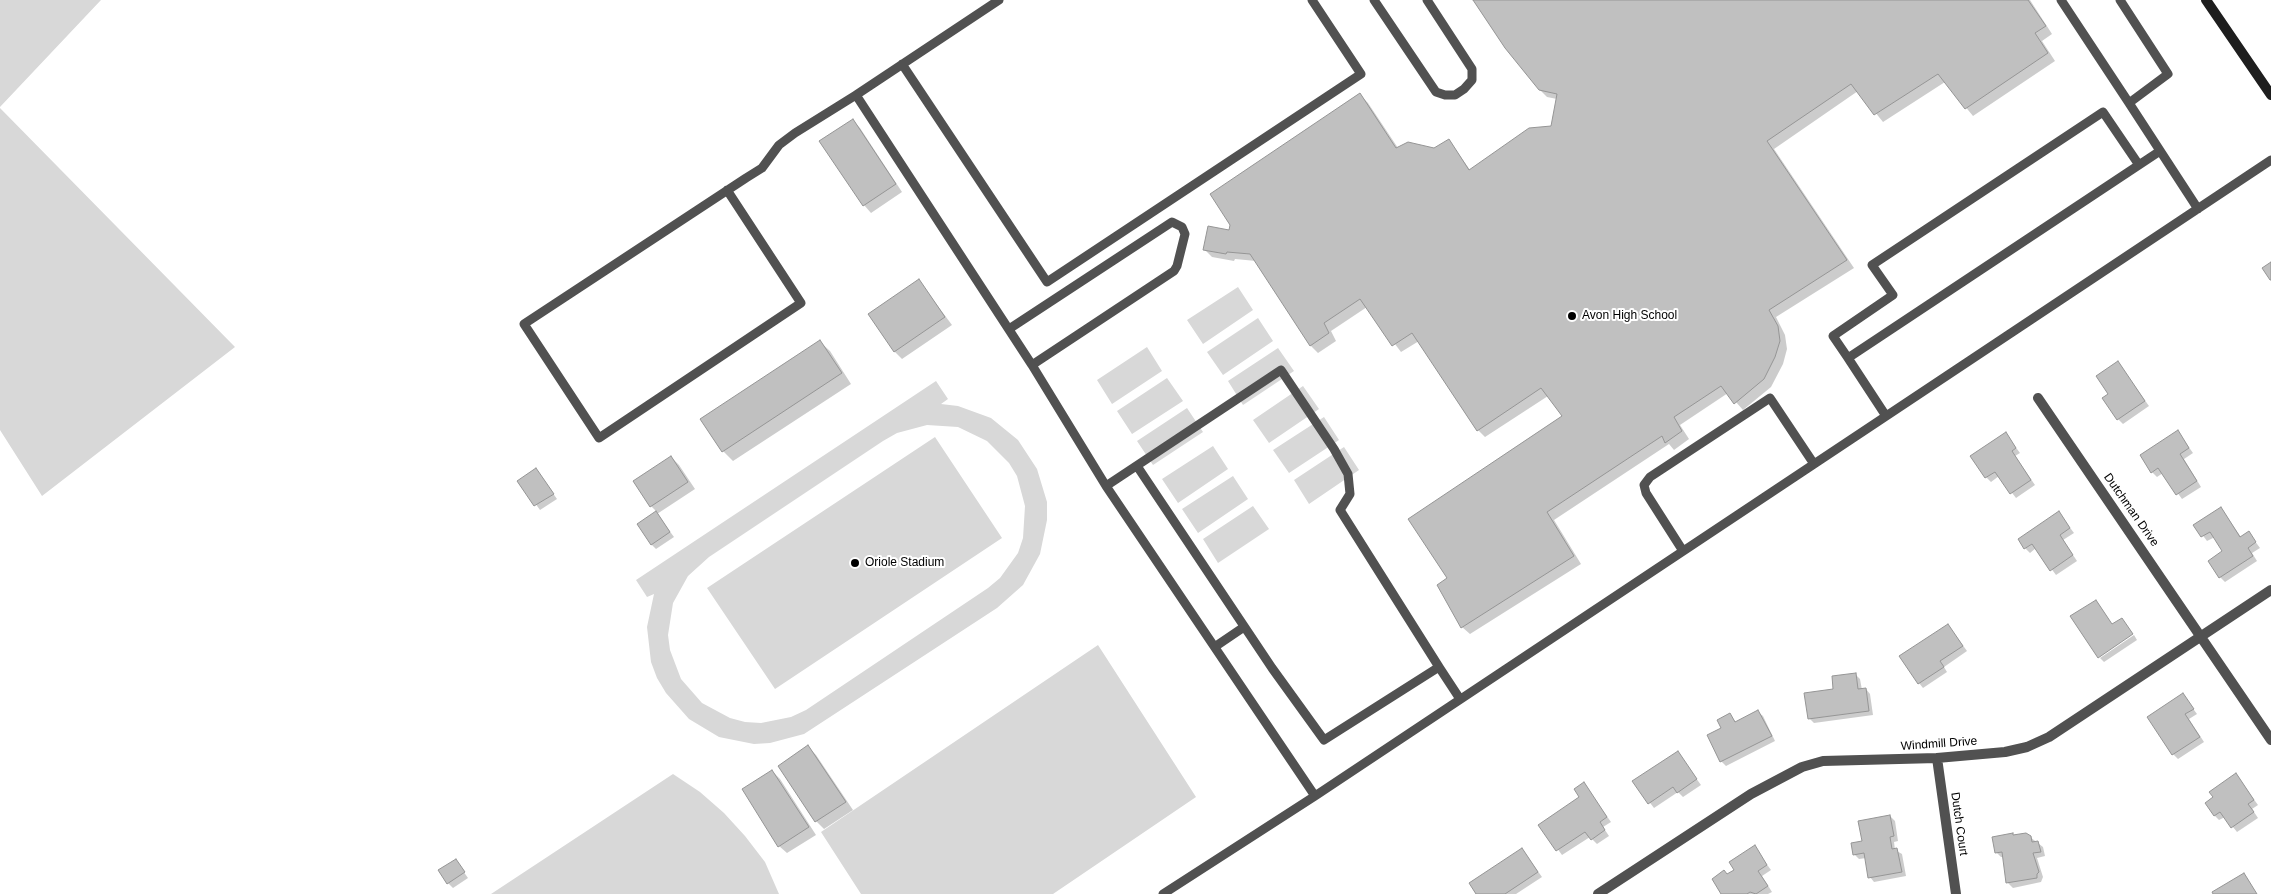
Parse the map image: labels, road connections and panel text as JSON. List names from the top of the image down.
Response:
{
  "streets": {
    "street": ["Dutchman Drive", "Windmill Drive", "Dutch Court"]
  },
  "crossings": [
    ["Dutchman Drive", "Windmill Drive"],
    ["Windmill Drive", "Dutch Court"]
  ],
  "places": ["Avon High School", "Oriole Stadium"]
}
